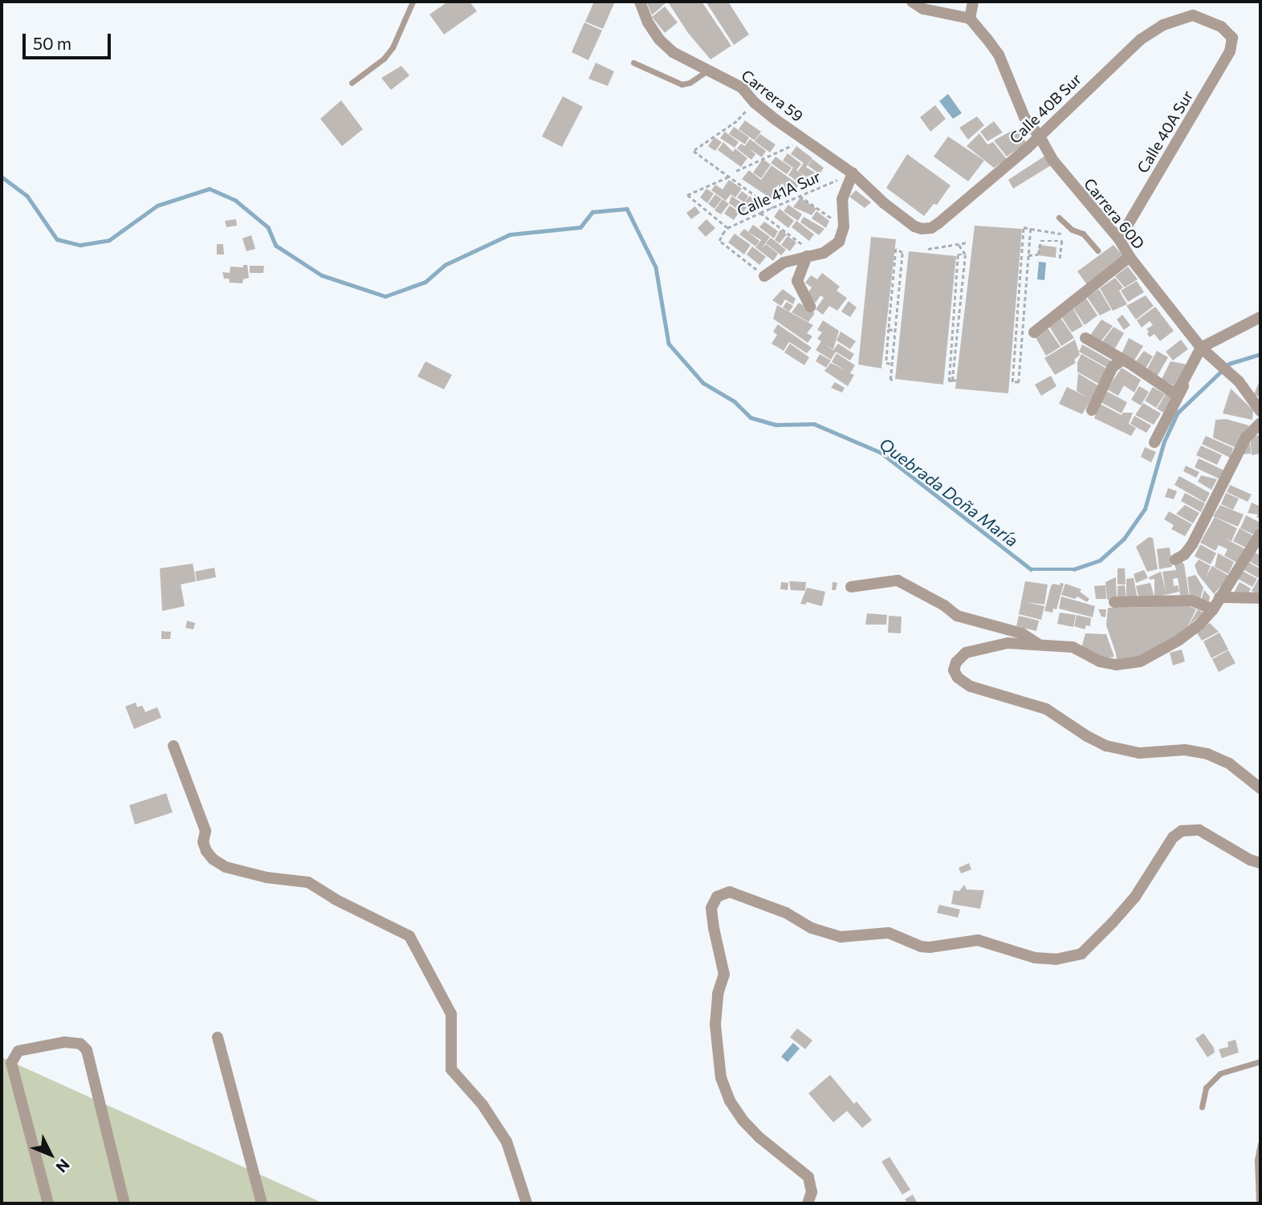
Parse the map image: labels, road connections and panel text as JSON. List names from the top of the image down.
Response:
{
  "streets": {
    "street": [
      "Carrera 59",
      "Calle 40B Sur",
      "Calle 40A Sur",
      "Carrera 60D"
    ],
    "path": ["Calle 41A Sur"]
  },
  "crossings": [
    ["Carrera 59", "Calle 40B Sur"],
    ["Carrera 59", "Calle 41A Sur"],
    ["Calle 40B Sur", "Calle 40A Sur"],
    ["Calle 40B Sur", "Carrera 60D"],
    ["Calle 40A Sur", "Carrera 60D"]
  ],
  "water": ["Quebrada Doña María"],
  "scale_bar": "50 m",
  "north": "bottom right"
}
